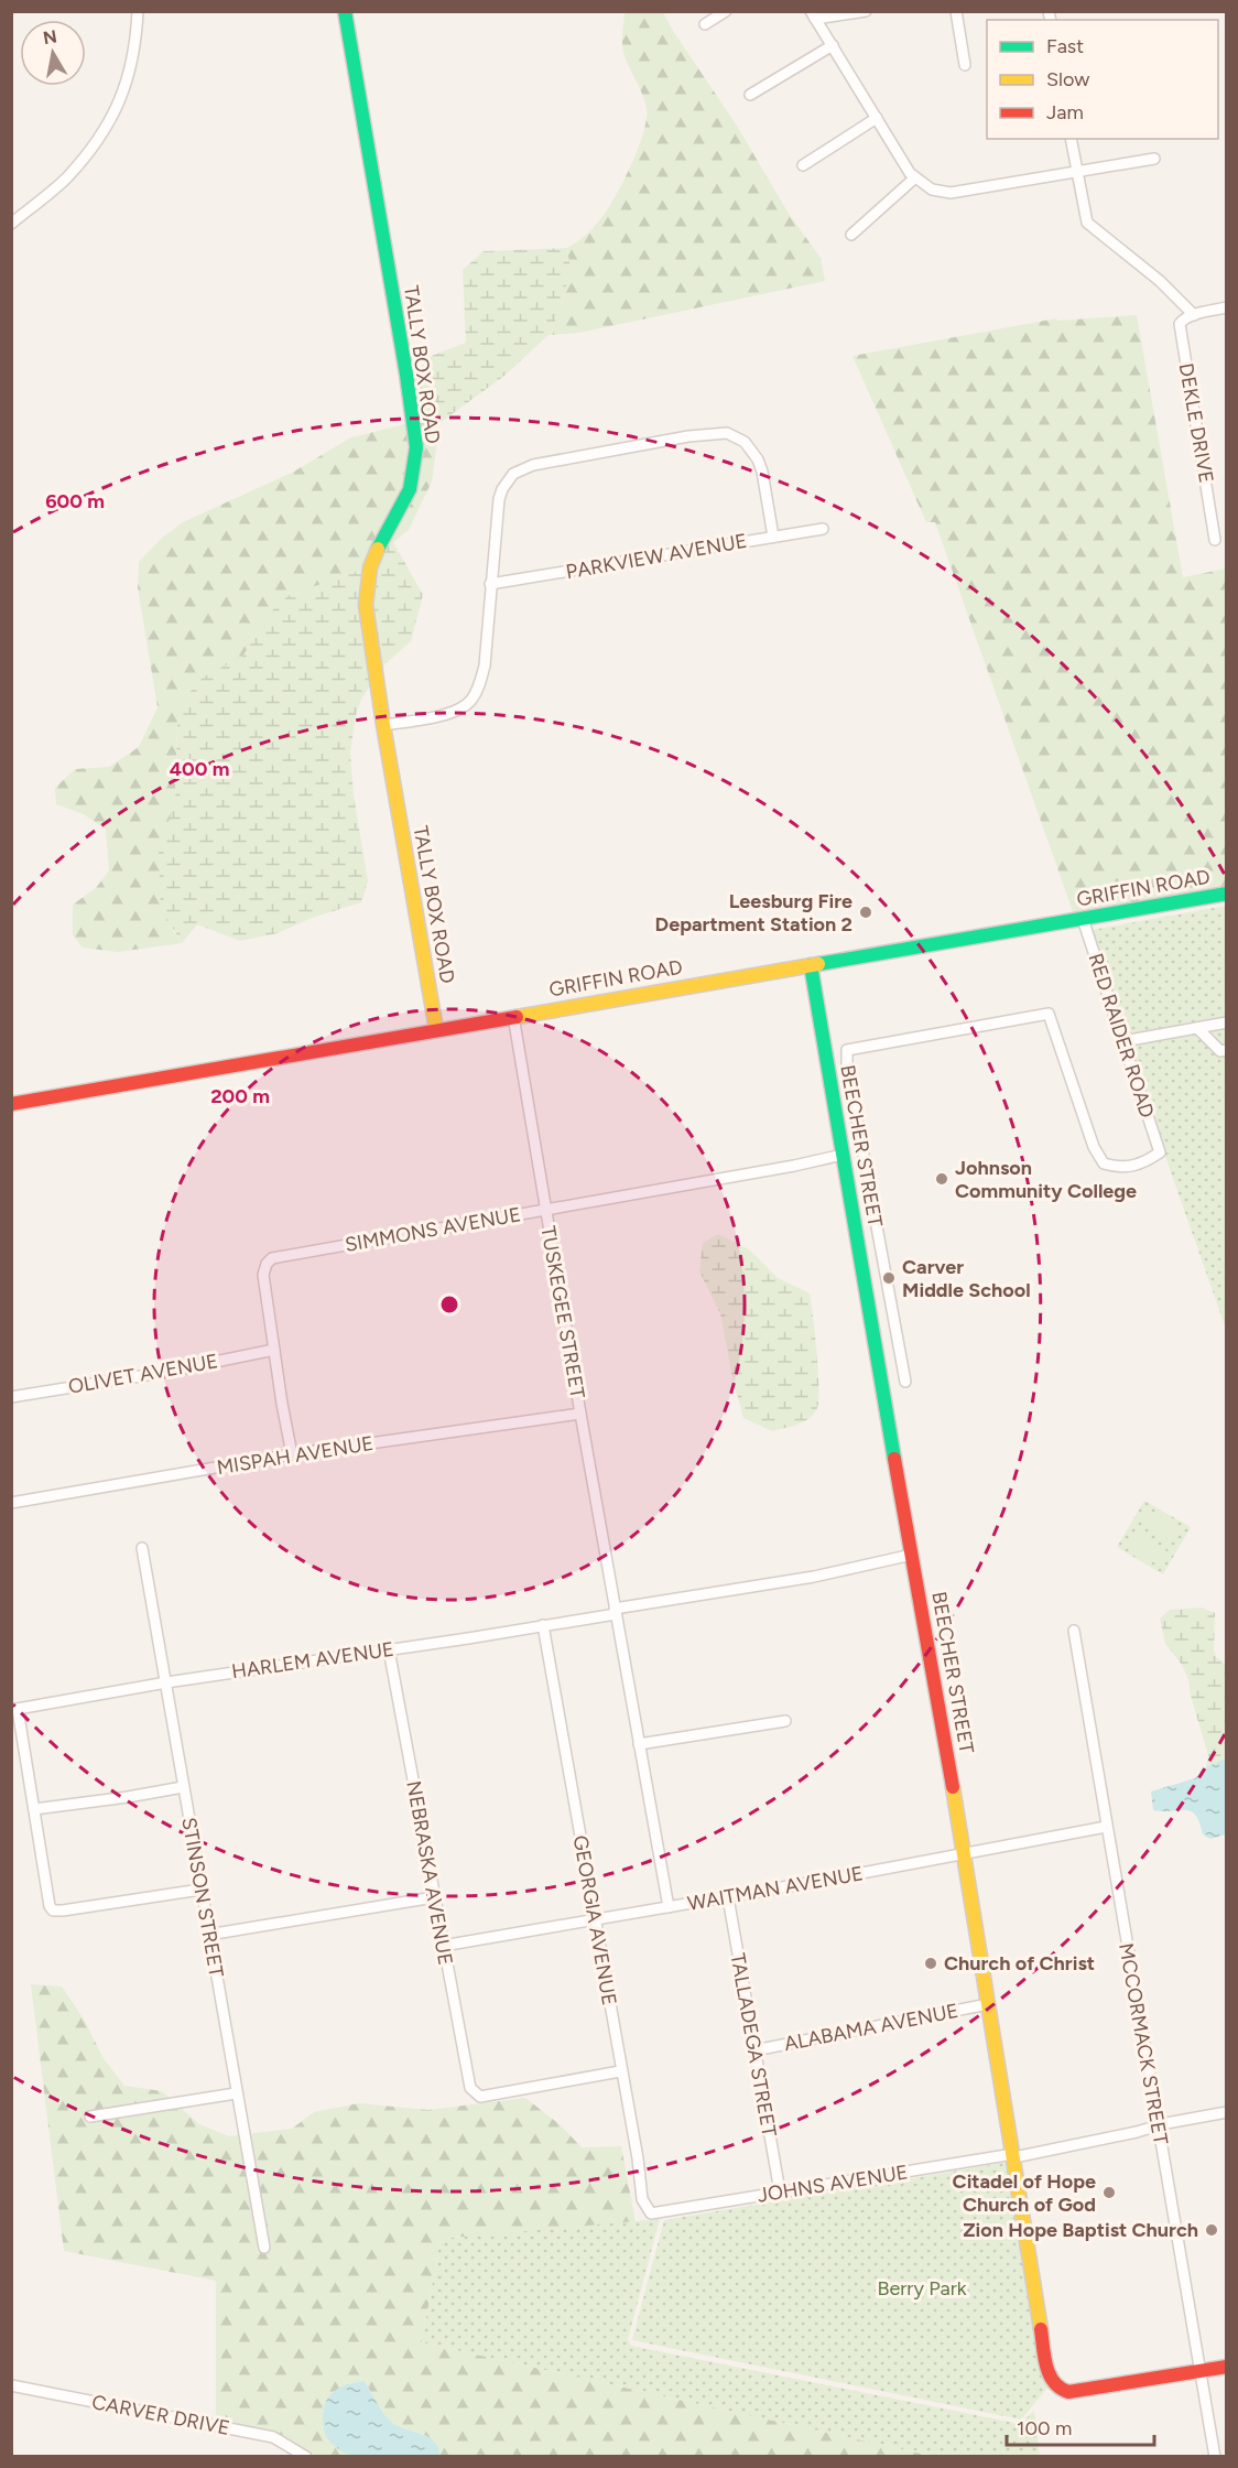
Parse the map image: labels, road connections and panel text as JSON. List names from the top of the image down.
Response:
{
  "streets": {
    "street": [
      "TALLY BOX ROAD",
      "DEKLE DRIVE",
      "PARKVIEW AVENUE",
      "GRIFFIN ROAD",
      "RED RAIDER ROAD",
      "BEECHER STREET",
      "SIMMONS AVENUE",
      "TUSKEGEE STREET",
      "OLIVET AVENUE",
      "MISPAH AVENUE",
      "HARLEM AVENUE",
      "NEBRASKA AVENUE",
      "WAITMAN AVENUE",
      "STINSON STREET",
      "GEORGIA AVENUE",
      "ALABAMA AVENUE",
      "MCCORMACK STREET",
      "TALLADEGA STREET",
      "JOHNS AVENUE",
      "CARVER DRIVE"
    ]
  },
  "crossings": [
    ["TALLY BOX ROAD", "GRIFFIN ROAD"],
    ["GRIFFIN ROAD", "RED RAIDER ROAD"],
    ["GRIFFIN ROAD", "BEECHER STREET"],
    ["GRIFFIN ROAD", "TUSKEGEE STREET"],
    ["BEECHER STREET", "SIMMONS AVENUE"],
    ["BEECHER STREET", "HARLEM AVENUE"],
    ["BEECHER STREET", "WAITMAN AVENUE"],
    ["BEECHER STREET", "ALABAMA AVENUE"],
    ["BEECHER STREET", "MCCORMACK STREET"],
    ["BEECHER STREET", "JOHNS AVENUE"],
    ["SIMMONS AVENUE", "TUSKEGEE STREET"],
    ["SIMMONS AVENUE", "OLIVET AVENUE"],
    ["TUSKEGEE STREET", "MISPAH AVENUE"],
    ["TUSKEGEE STREET", "HARLEM AVENUE"],
    ["TUSKEGEE STREET", "WAITMAN AVENUE"],
    ["HARLEM AVENUE", "NEBRASKA AVENUE"],
    ["HARLEM AVENUE", "STINSON STREET"],
    ["HARLEM AVENUE", "GEORGIA AVENUE"],
    ["NEBRASKA AVENUE", "WAITMAN AVENUE"],
    ["NEBRASKA AVENUE", "GEORGIA AVENUE"],
    ["WAITMAN AVENUE", "GEORGIA AVENUE"],
    ["WAITMAN AVENUE", "MCCORMACK STREET"],
    ["WAITMAN AVENUE", "TALLADEGA STREET"],
    ["GEORGIA AVENUE", "JOHNS AVENUE"],
    ["ALABAMA AVENUE", "TALLADEGA STREET"],
    ["MCCORMACK STREET", "JOHNS AVENUE"],
    ["TALLADEGA STREET", "JOHNS AVENUE"]
  ],
  "parks": ["Berry Park"],
  "places": [
    "Leesburg Fire Department Station 2",
    "Johnson Community College",
    "Carver Middle School",
    "Church of Christ",
    "Citadel of Hope Church of God",
    "Zion Hope Baptist Church"
  ],
  "legend": ["Fast", "Slow", "Jam"],
  "scale_bar": "100 m",
  "north": "top",
  "rings": ["600 m", "400 m", "200 m"]
}
